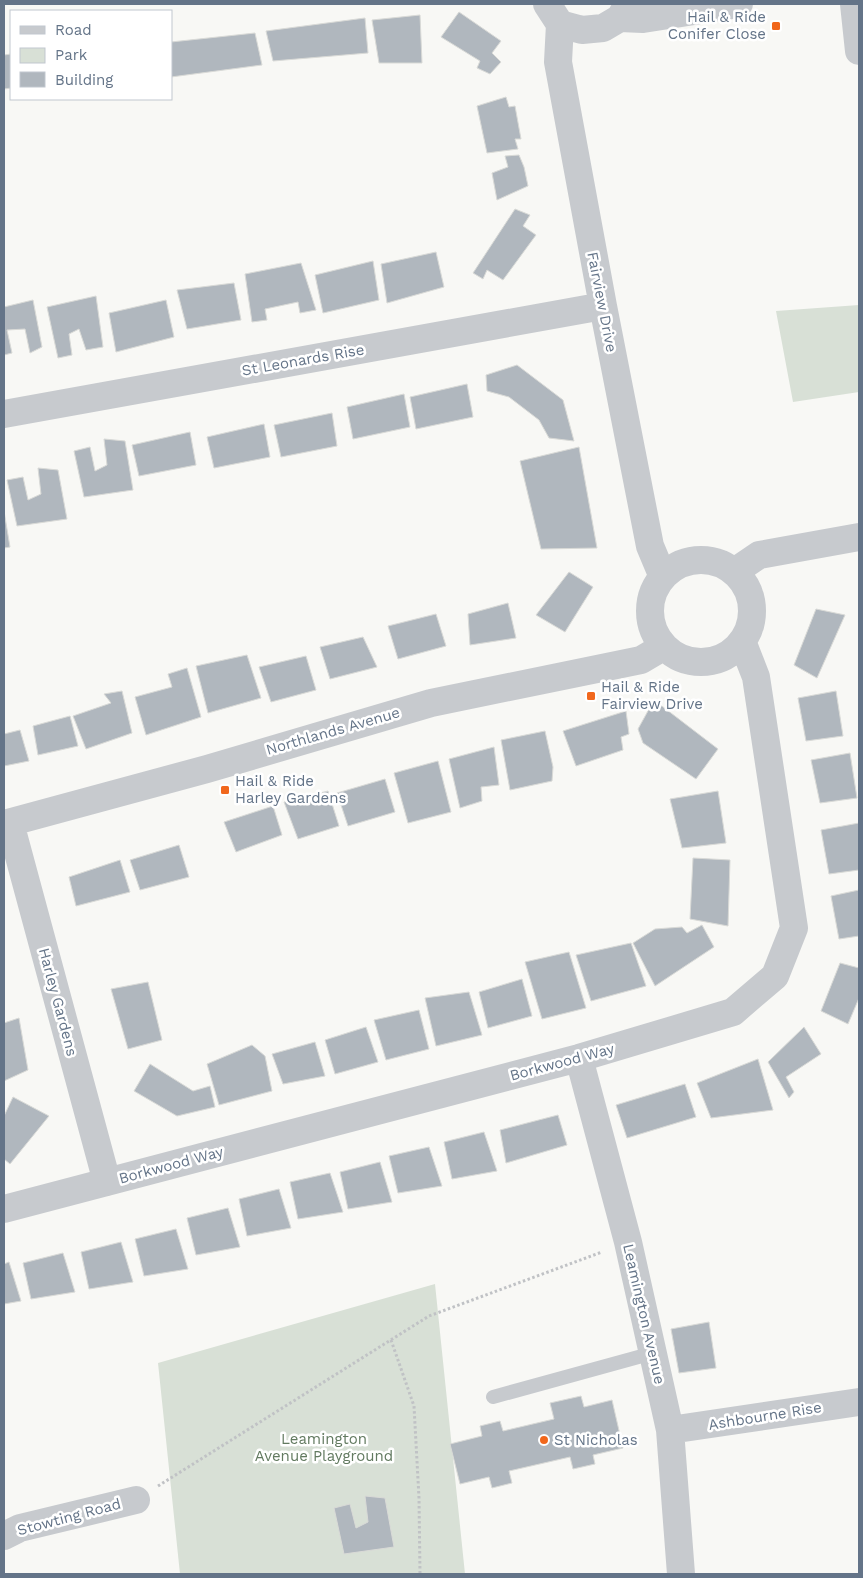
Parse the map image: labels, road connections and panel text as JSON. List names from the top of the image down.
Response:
{
  "streets": {
    "street": [
      "Fairview Drive",
      "St Leonards Rise",
      "Northlands Avenue",
      "Harley Gardens",
      "Borkwood Way",
      "Leamington Avenue",
      "Ashbourne Rise",
      "Stowting Road"
    ]
  },
  "crossings": [
    ["Fairview Drive", "St Leonards Rise"],
    ["Fairview Drive", "Northlands Avenue"],
    ["Fairview Drive", "Borkwood Way"],
    ["Northlands Avenue", "Harley Gardens"],
    ["Northlands Avenue", "Borkwood Way"],
    ["Harley Gardens", "Borkwood Way"],
    ["Borkwood Way", "Leamington Avenue"],
    ["Leamington Avenue", "Ashbourne Rise"]
  ],
  "parks": ["Leamington Avenue Playground"],
  "places": {
    "transit": ["Hail & Ride Conifer Close", "Hail & Ride Fairview Drive", "Hail & Ride Harley Gardens"],
    "other": ["St Nicholas"]
  },
  "legend": ["Road", "Park", "Building"]
}
